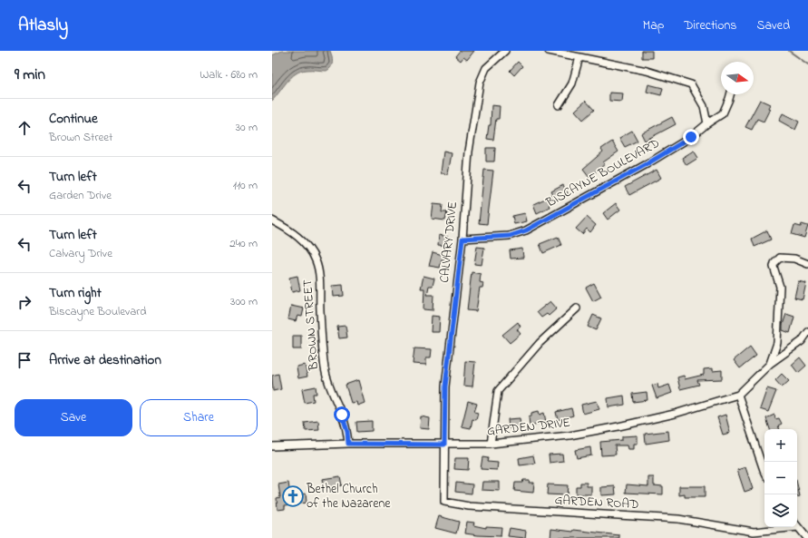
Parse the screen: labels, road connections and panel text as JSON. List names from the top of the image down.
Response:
{
  "streets": {
    "street": [
      "BISCAYNE BOULEVARD",
      "CALVARY DRIVE",
      "BROWN STREET",
      "GARDEN DRIVE",
      "GARDEN ROAD"
    ]
  },
  "crossings": [
    ["BISCAYNE BOULEVARD", "CALVARY DRIVE"],
    ["CALVARY DRIVE", "GARDEN DRIVE"],
    ["CALVARY DRIVE", "GARDEN ROAD"],
    ["BROWN STREET", "GARDEN DRIVE"],
    ["GARDEN DRIVE", "GARDEN ROAD"]
  ],
  "places": {
    "church": ["Bethel Church of the Nazarene"]
  },
  "north": "right",
  "page": {
    "header": "Atlasly",
    "nav": ["Map", "Directions", "Saved"],
    "heading": ["9 min", "Walk · 680 m"],
    "list": [
      ["Continue", "Brown Street", "30 m"],
      ["Turn left", "Garden Drive", "110 m"],
      ["Turn left", "Calvary Drive", "240 m"],
      ["Turn right", "Biscayne Boulevard", "300 m"],
      "Arrive at destination"
    ],
    "buttons": ["Save", "Share"],
    "map_buttons": ["+", "−"]
  }
}
